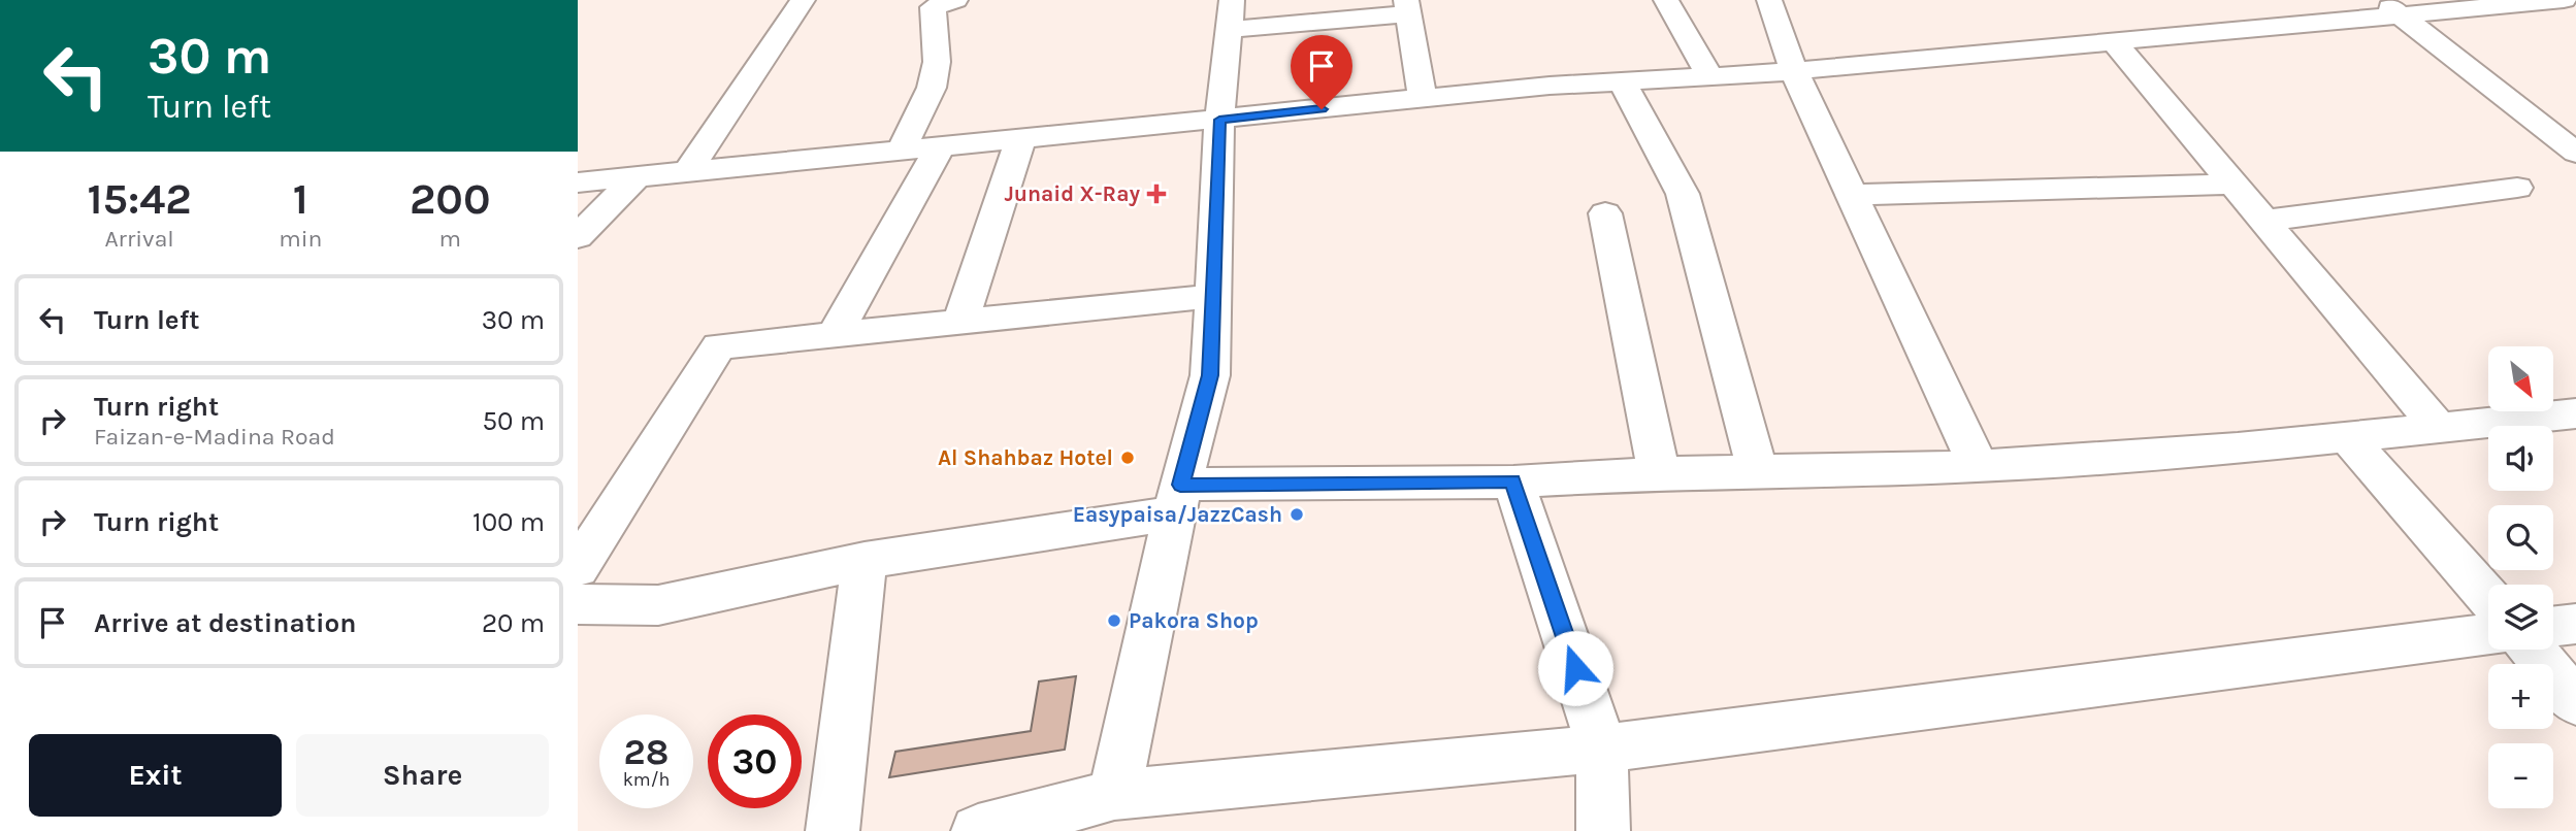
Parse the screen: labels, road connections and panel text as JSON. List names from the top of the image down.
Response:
{
  "places": {
    "health": ["Junaid X-Ray"],
    "other": ["Al Shahbaz Hotel", "Easypaisa/JazzCash", "Pakora Shop"]
  },
  "north": "bottom right",
  "page": {
    "turn": ["30 m", "Turn left"],
    "eta": [
      "15:42",
      "Arrival",
      "1",
      "min",
      "200",
      "m"
    ],
    "list": [
      {
        "name": "Turn left",
        "value": "30 m"
      },
      {
        "name": "Turn right",
        "note": "Faizan-e-Madina Road",
        "value": "50 m"
      },
      {
        "name": "Turn right",
        "value": "100 m"
      },
      {
        "name": "Arrive at destination",
        "value": "20 m"
      }
    ],
    "map_buttons": ["+", "−"],
    "speed": "28 km/h",
    "limit": "30",
    "buttons": ["Exit", "Share"]
  }
}
